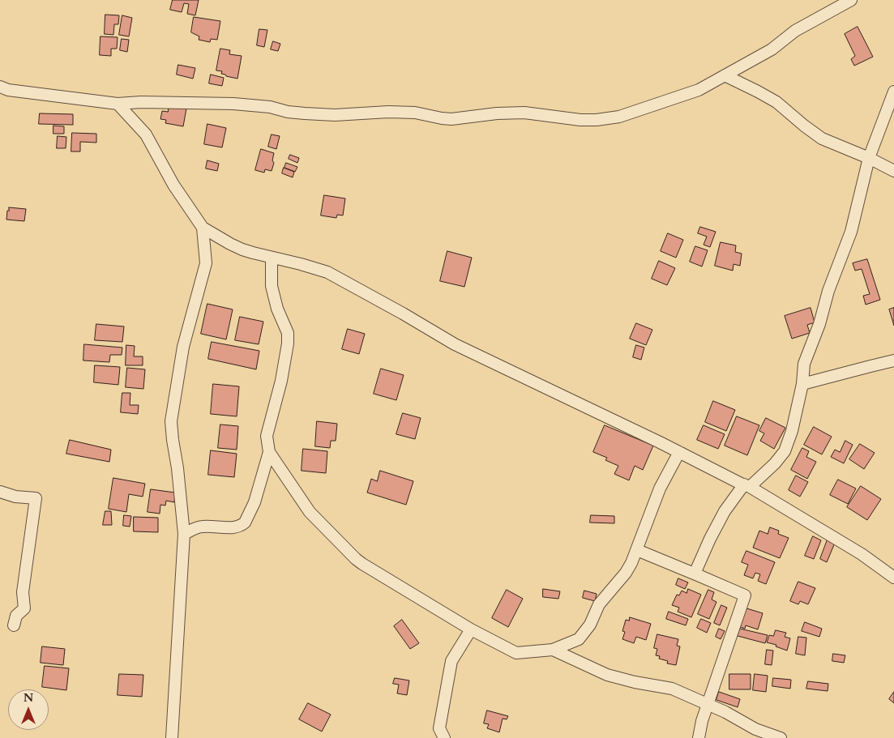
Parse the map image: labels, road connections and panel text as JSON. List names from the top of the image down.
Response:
{
  "north": "top"
}
